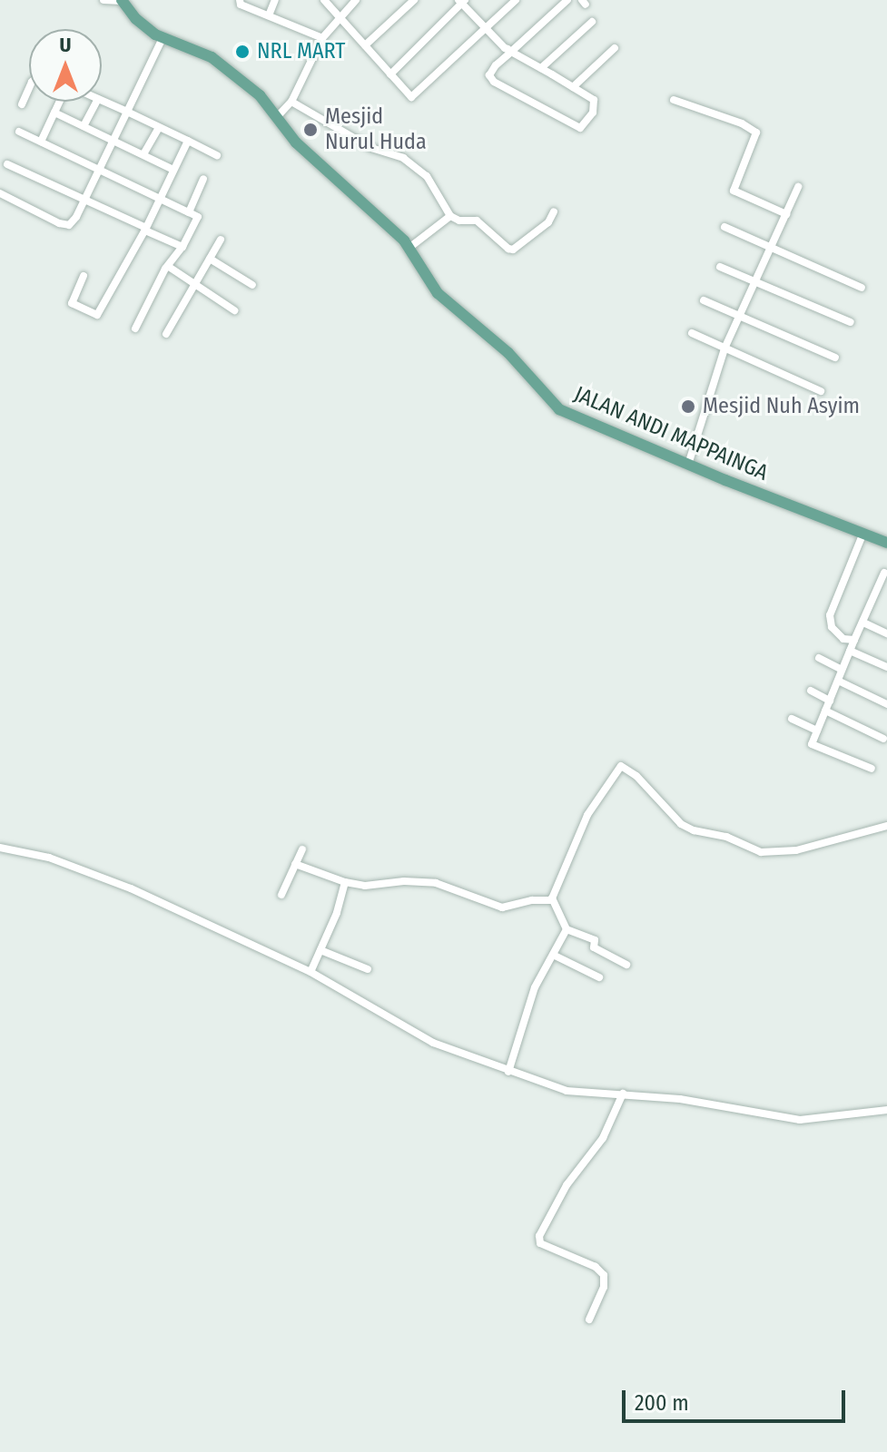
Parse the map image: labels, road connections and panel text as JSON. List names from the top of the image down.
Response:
{
  "streets": {
    "main road": ["JALAN ANDI MAPPAINGA"]
  },
  "places": ["NRL MART", "Mesjid Nurul Huda", "Mesjid Nuh Asyim"],
  "scale_bar": "200 m",
  "north": "top"
}
